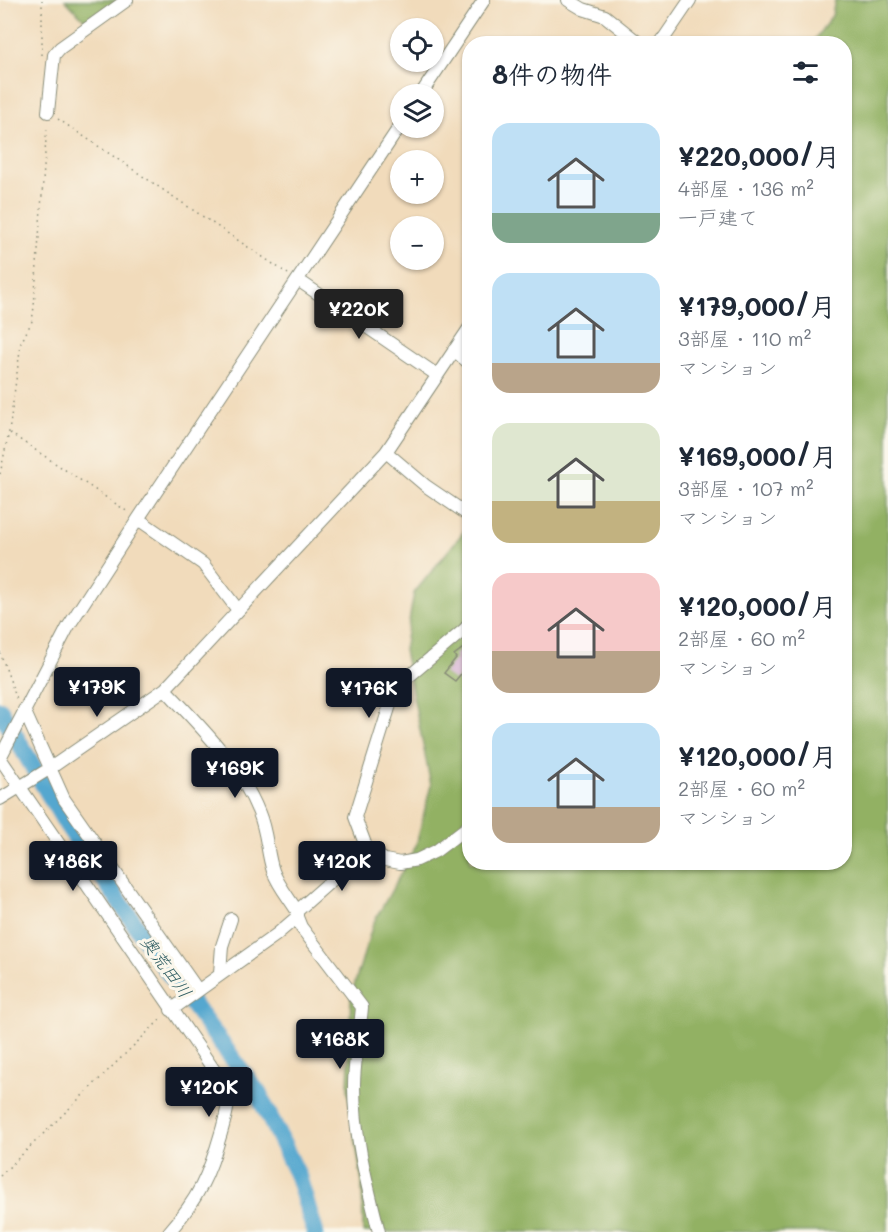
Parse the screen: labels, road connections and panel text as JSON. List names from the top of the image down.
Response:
{
  "water": ["奥荒田川"],
  "page": {
    "map_buttons": ["+", "−"],
    "heading": "8件の物件",
    "list": [
      {
        "name": "¥220,000/月",
        "note": "4部屋 · 136 m² · 一戸建て"
      },
      {
        "name": "¥179,000/月",
        "note": "3部屋 · 110 m² · マンション"
      },
      {
        "name": "¥169,000/月",
        "note": "3部屋 · 107 m² · マンション"
      },
      {
        "name": "¥120,000/月",
        "note": "2部屋 · 60 m² · マンション"
      },
      {
        "name": "¥120,000/月",
        "note": "2部屋 · 60 m² · マンション"
      }
    ],
    "price": [
      "¥220K",
      "¥179K",
      "¥176K",
      "¥169K",
      "¥186K",
      "¥120K",
      "¥168K",
      "¥120K"
    ]
  }
}
